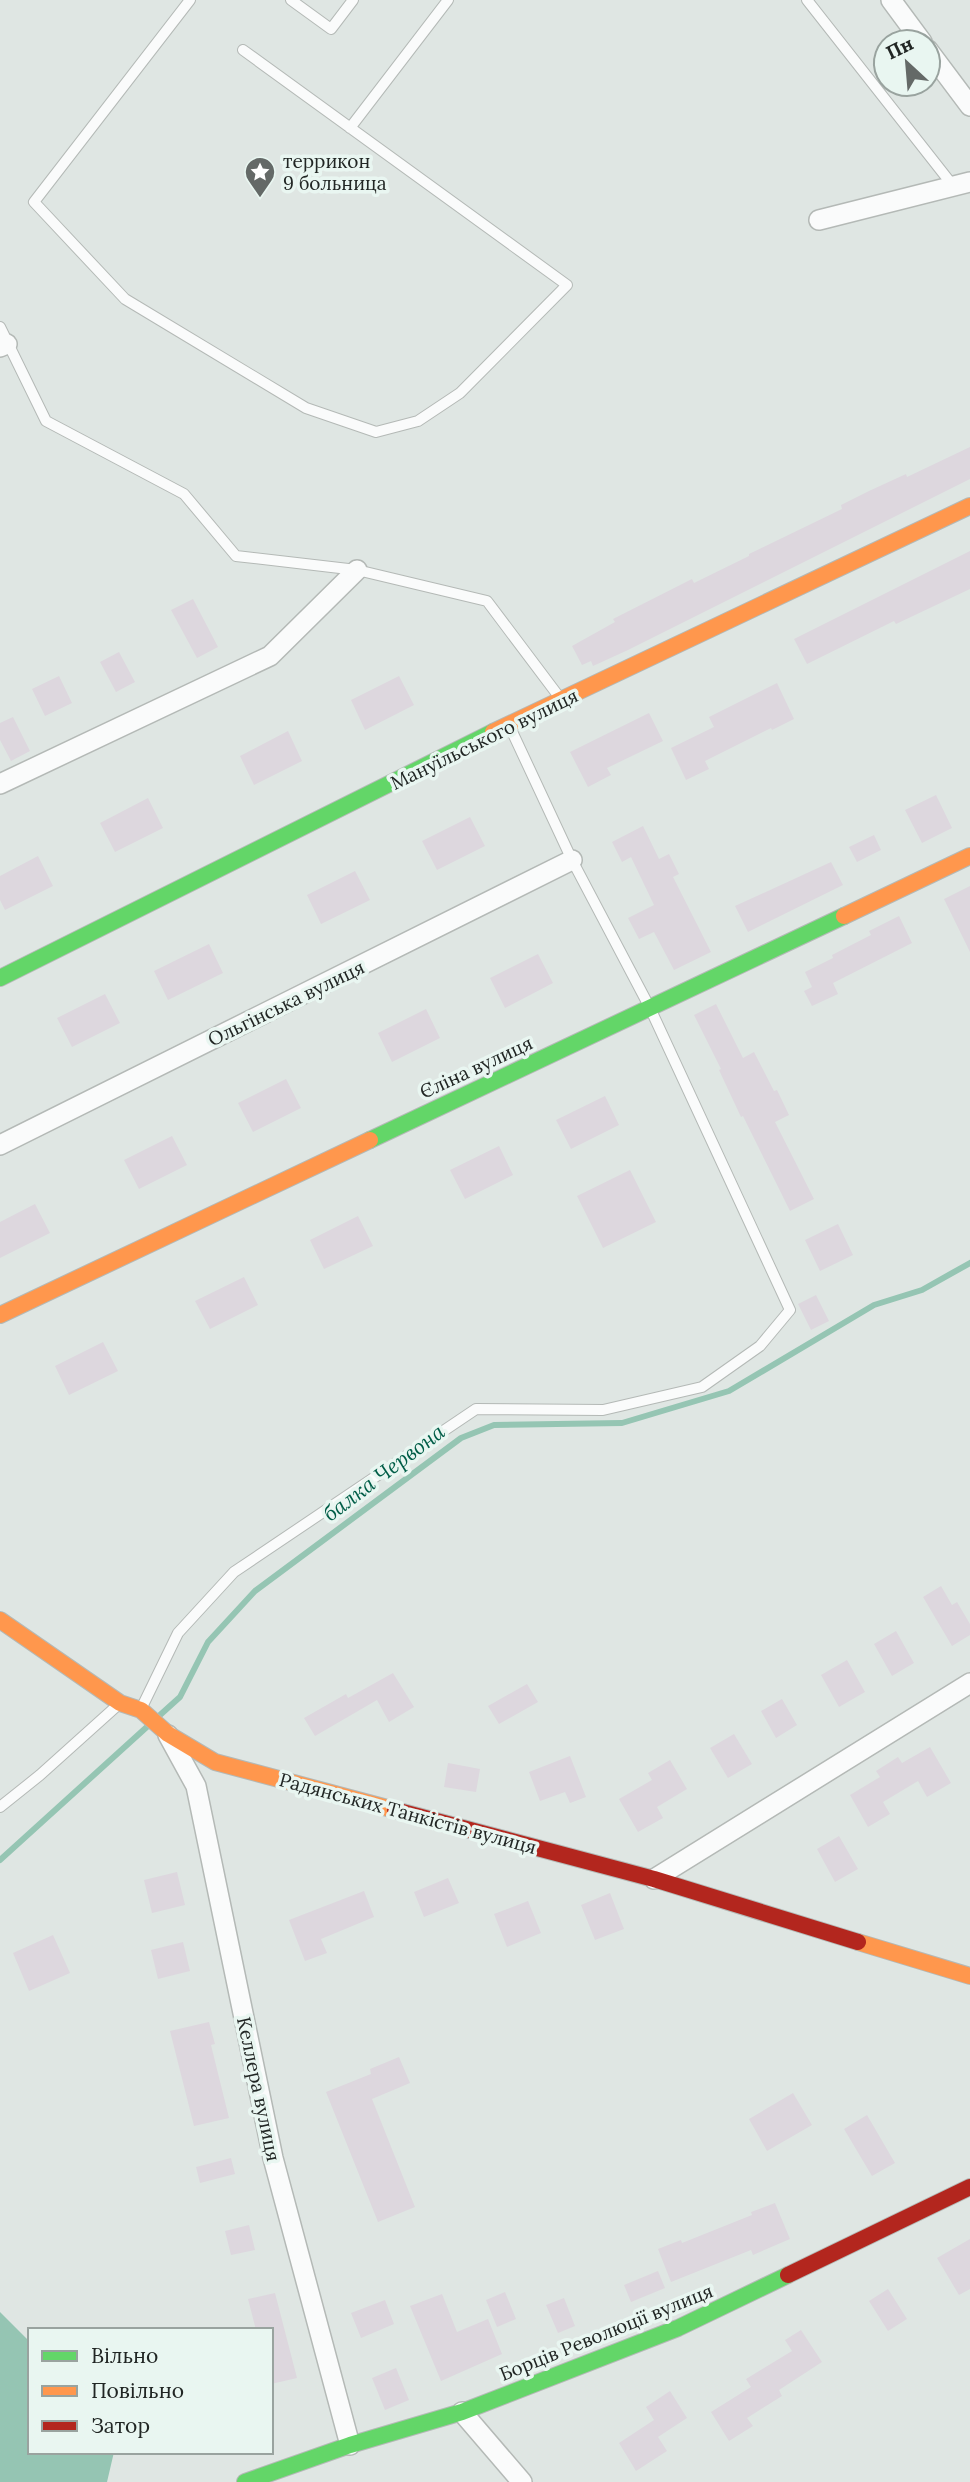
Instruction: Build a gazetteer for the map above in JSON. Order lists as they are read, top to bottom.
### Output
{
  "streets": {
    "street": [
      "Мануїльського вулиця",
      "Ольгінська вулиця",
      "Єліна вулиця",
      "Радянських Танкістів вулиця",
      "Келлера вулиця",
      "Борців Революції вулиця"
    ]
  },
  "crossings": [
    ["Радянських Танкістів вулиця", "Келлера вулиця"],
    ["Келлера вулиця", "Борців Революції вулиця"]
  ],
  "water": ["балка Червона"],
  "places": {
    "place": ["террикон 9 больница"]
  },
  "legend": ["Вільно", "Повільно", "Затор"],
  "north": "top left"
}
